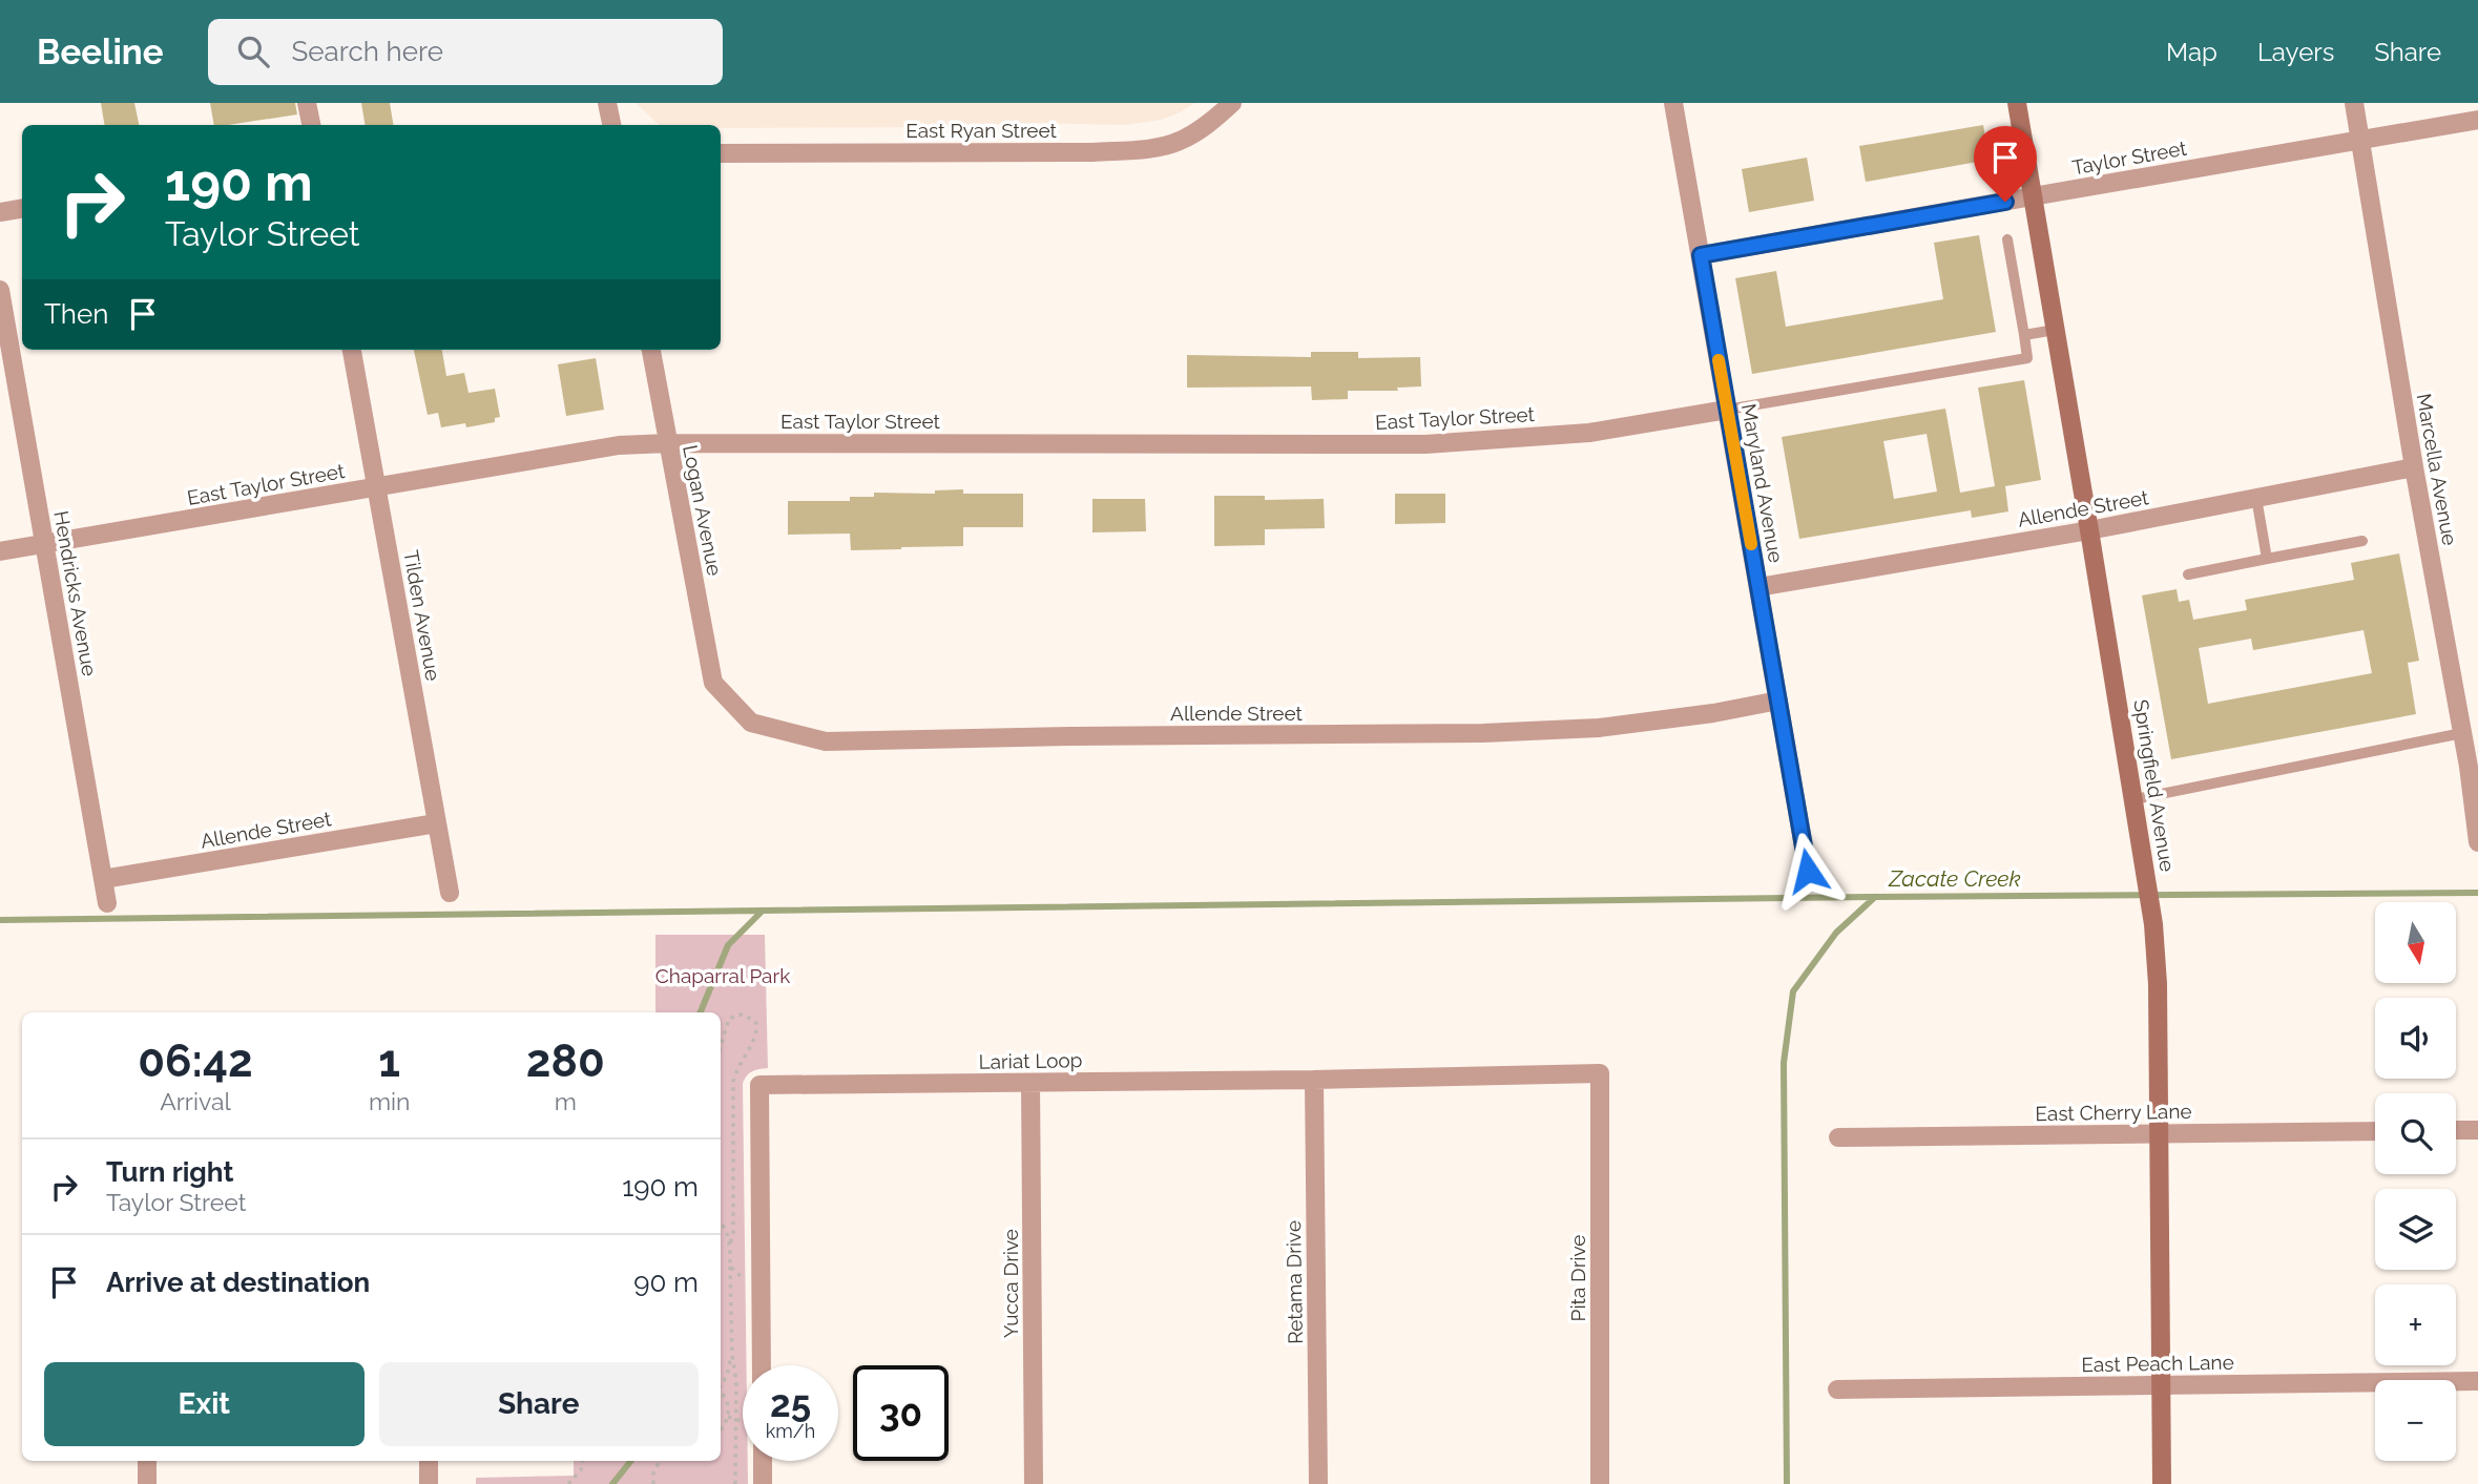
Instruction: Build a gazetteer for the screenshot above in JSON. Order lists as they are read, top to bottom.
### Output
{
  "streets": {
    "main road": ["Springfield Avenue"],
    "street": [
      "East Ryan Street",
      "Taylor Street",
      "East Taylor Street",
      "Marcella Avenue",
      "Maryland Avenue",
      "Allende Street",
      "Logan Avenue",
      "Hendricks Avenue",
      "Tilden Avenue",
      "Lariat Loop",
      "East Cherry Lane",
      "Pita Drive",
      "Retama Drive",
      "Yucca Drive",
      "East Peach Lane"
    ]
  },
  "crossings": [
    ["Taylor Street", "Marcella Avenue"],
    ["Taylor Street", "Maryland Avenue"],
    ["Taylor Street", "Springfield Avenue"],
    ["East Taylor Street", "Maryland Avenue"],
    ["East Taylor Street", "Logan Avenue"],
    ["East Taylor Street", "Hendricks Avenue"],
    ["East Taylor Street", "Tilden Avenue"],
    ["Marcella Avenue", "Allende Street"],
    ["Maryland Avenue", "Allende Street"],
    ["Allende Street", "Logan Avenue"],
    ["Allende Street", "Hendricks Avenue"],
    ["Allende Street", "Tilden Avenue"],
    ["Allende Street", "Springfield Avenue"],
    ["Springfield Avenue", "East Cherry Lane"],
    ["Springfield Avenue", "East Peach Lane"],
    ["Lariat Loop", "Pita Drive"],
    ["Lariat Loop", "Retama Drive"],
    ["Lariat Loop", "Yucca Drive"]
  ],
  "water": ["Zacate Creek"],
  "parks": ["Chaparral Park"],
  "north": "bottom",
  "page": {
    "header": "Beeline",
    "search": "Search here",
    "nav": ["Map", "Layers", "Share"],
    "turn": ["190 m", "Taylor Street"],
    "then": "Then",
    "map_buttons": ["+", "−"],
    "eta": [
      "06:42",
      "Arrival",
      "1",
      "min",
      "280",
      "m"
    ],
    "list": [
      {
        "name": "Turn right",
        "note": "Taylor Street",
        "value": "190 m"
      },
      {
        "name": "Arrive at destination",
        "value": "90 m"
      }
    ],
    "buttons": ["Exit", "Share"],
    "speed": "25 km/h",
    "limit": "30"
  }
}
